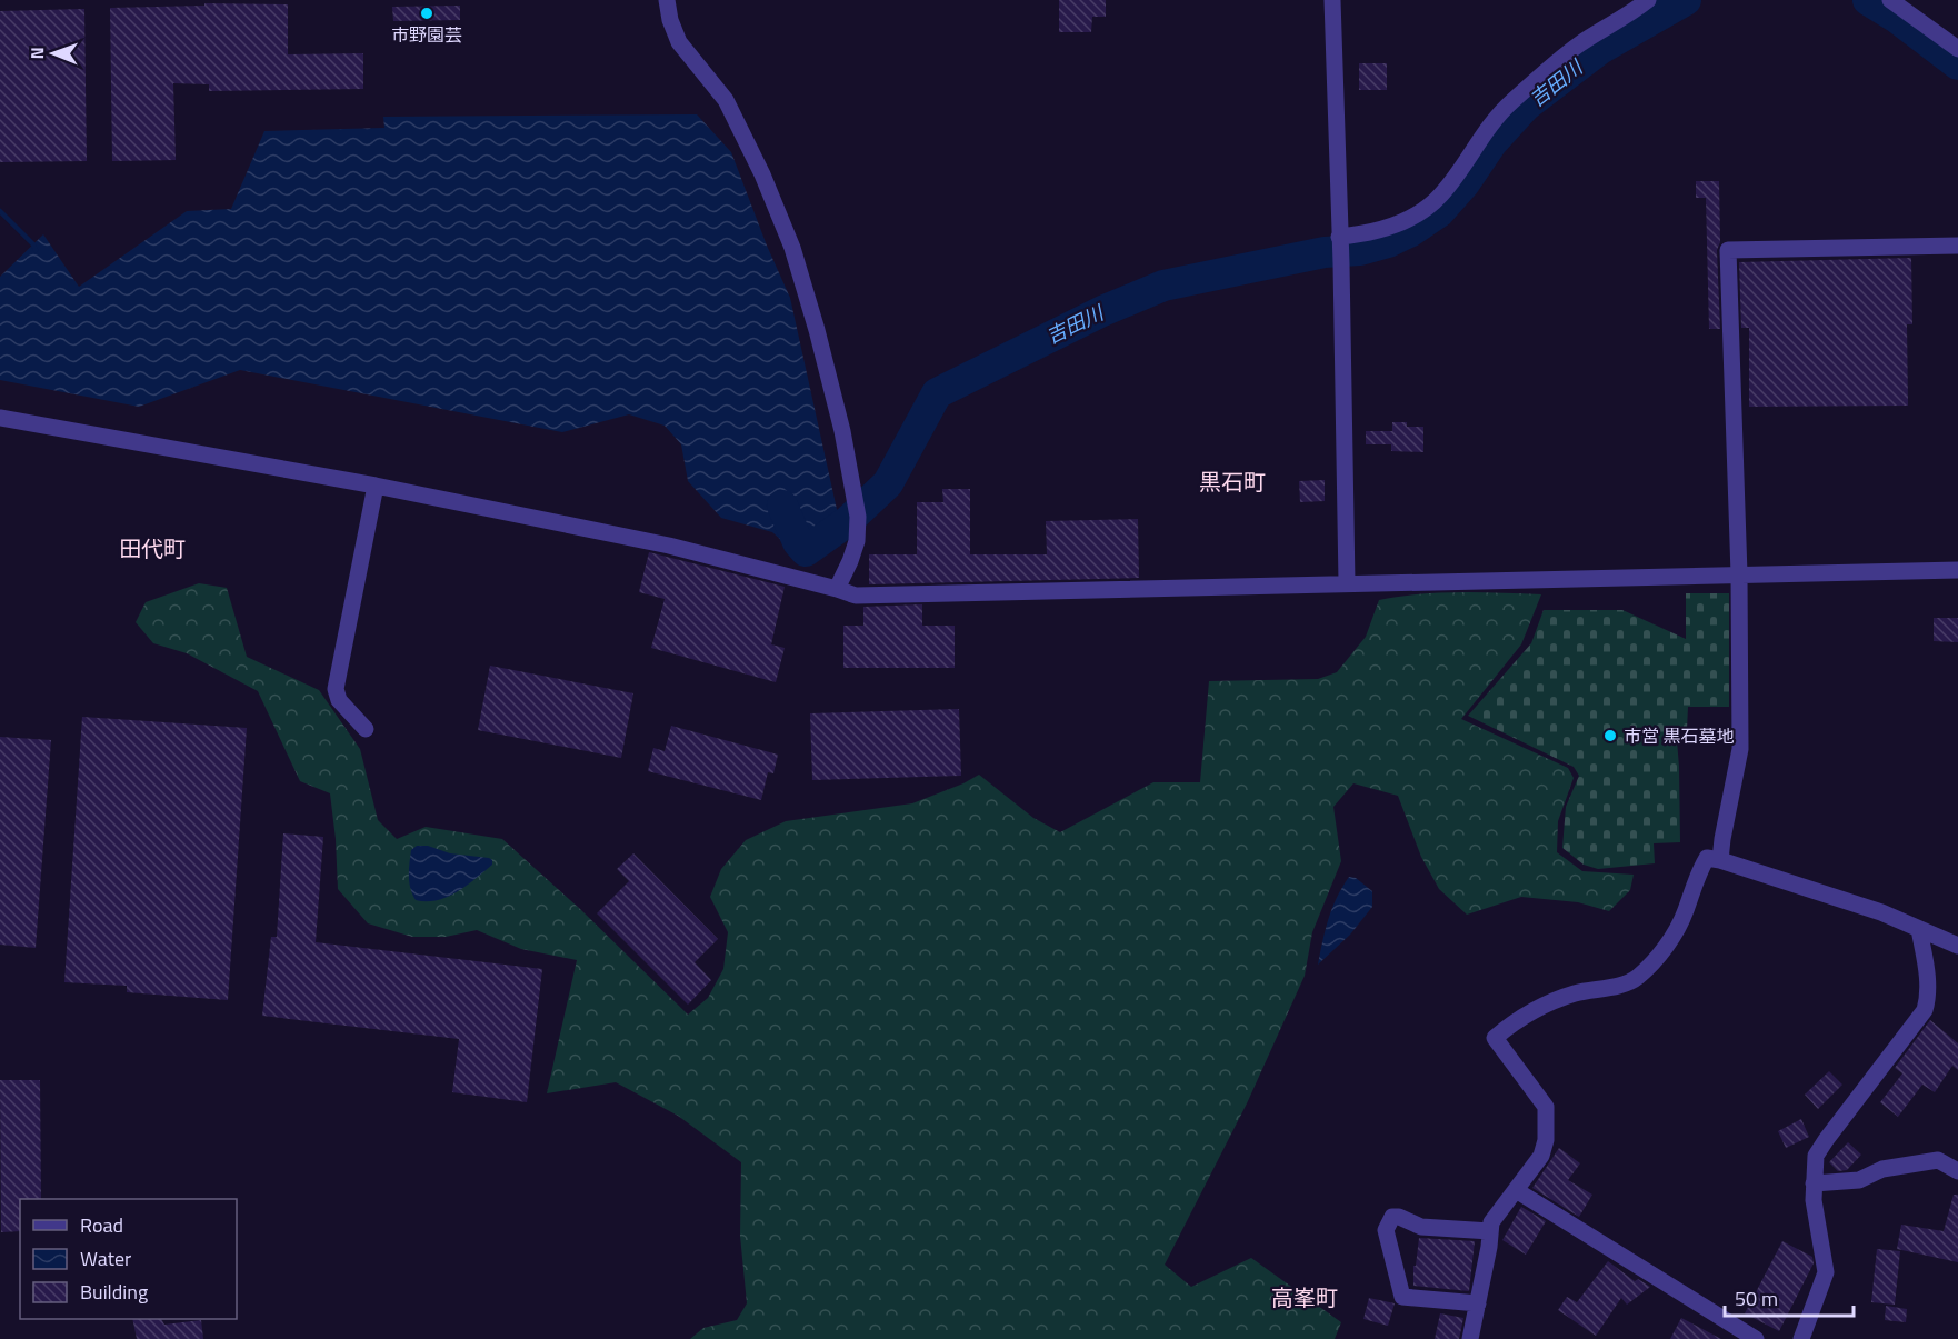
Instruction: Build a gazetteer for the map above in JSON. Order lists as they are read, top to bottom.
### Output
{
  "districts": ["黒石町", "田代町", "高峯町"],
  "water": ["吉田川"],
  "places": ["市野園芸", "市営 黒石墓地"],
  "legend": ["Road", "Water", "Building"],
  "scale_bar": "50 m",
  "north": "left"
}
